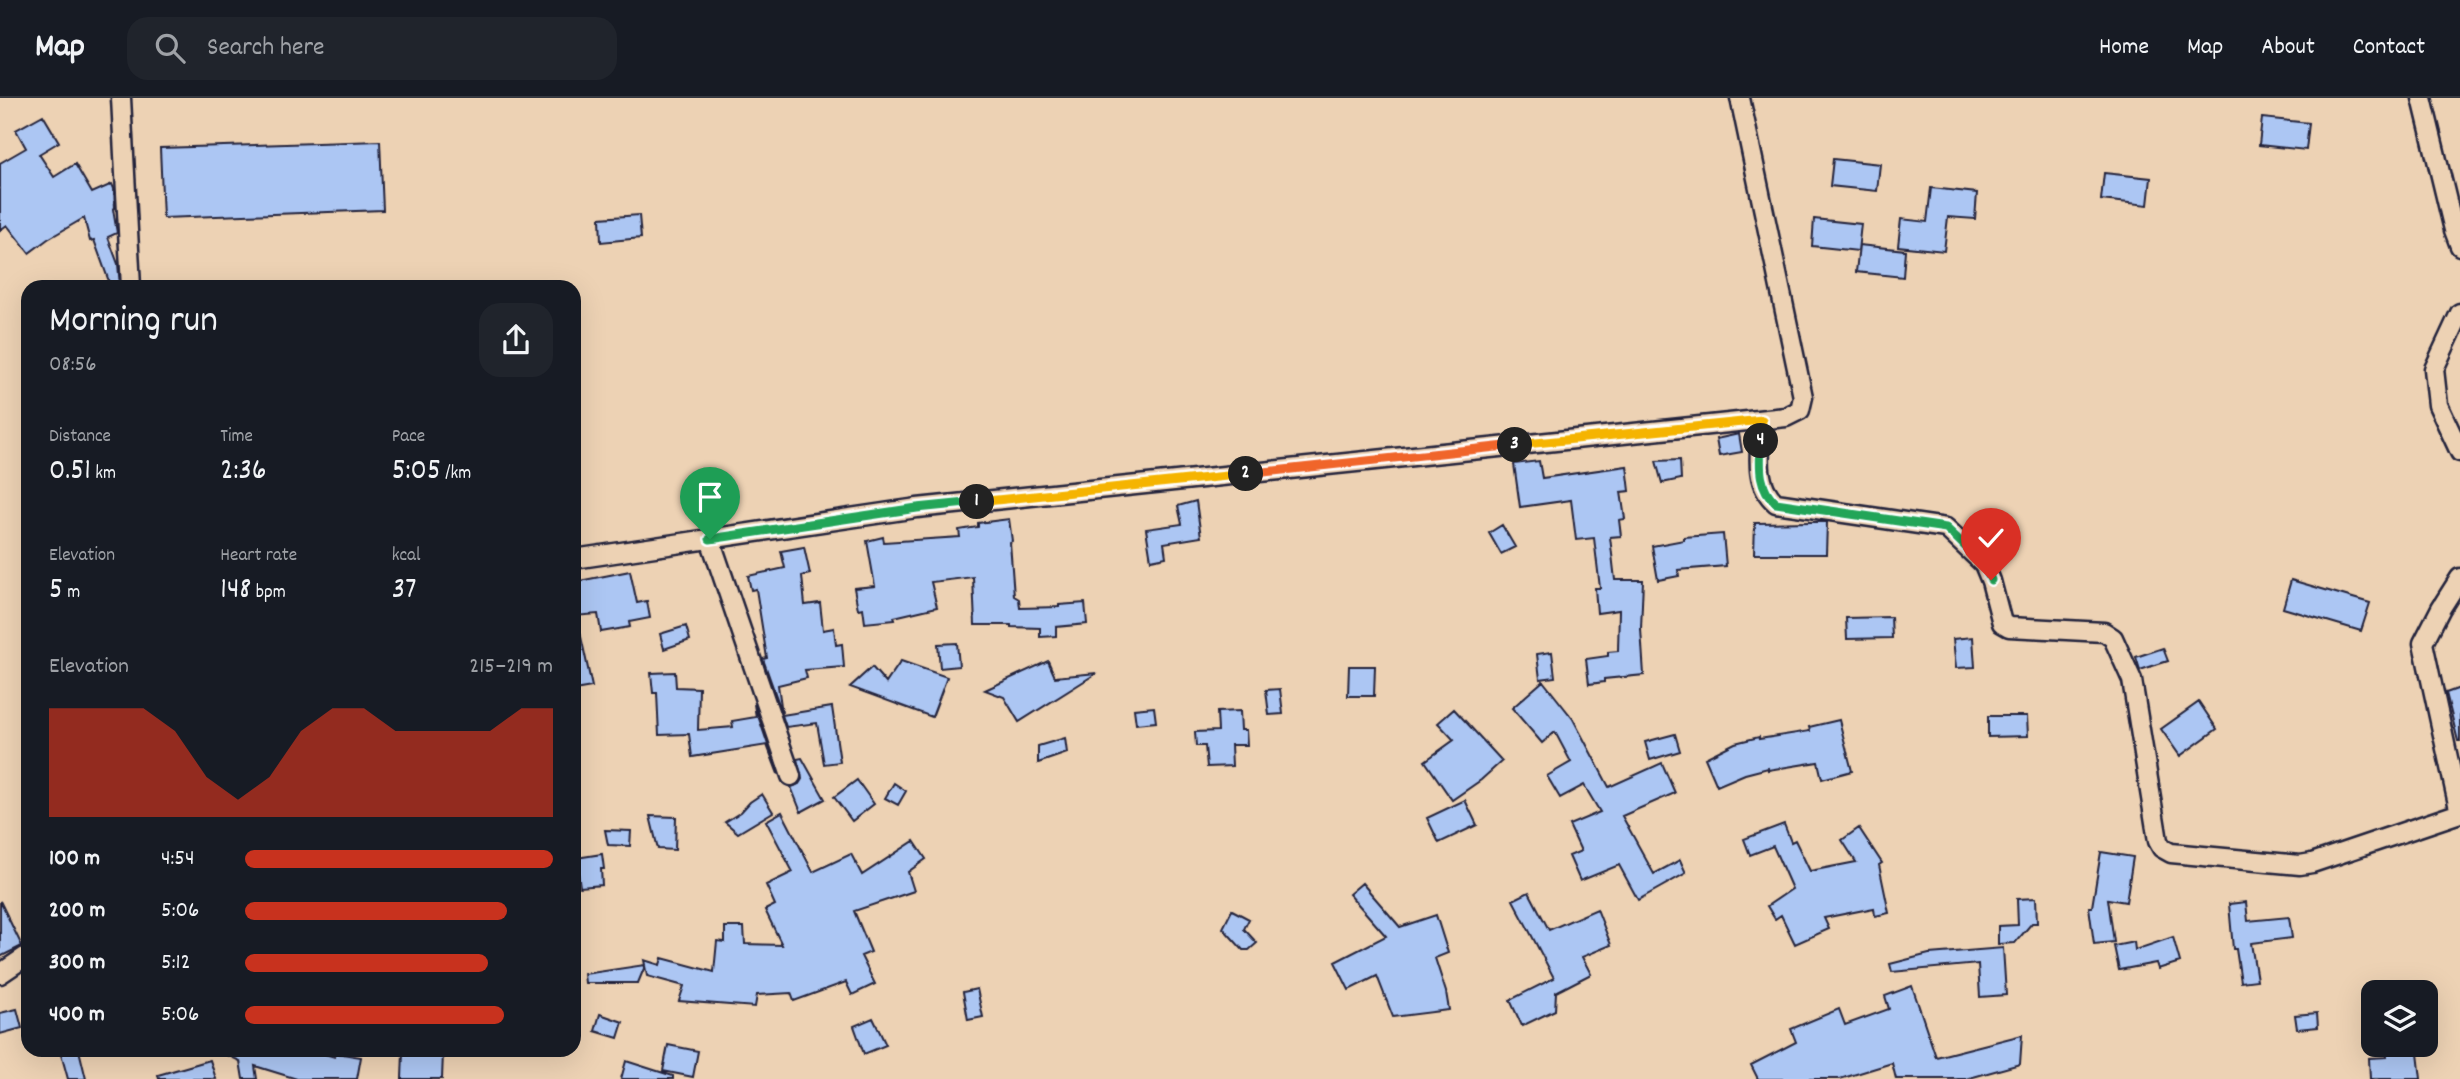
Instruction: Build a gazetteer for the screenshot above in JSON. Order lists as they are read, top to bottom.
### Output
{
  "page": {
    "header": "Map",
    "search": "Search here",
    "nav": [
      "Home",
      "Map",
      "About",
      "Contact"
    ],
    "heading": ["Morning run", "08:56"],
    "stats": [
      ["Distance", "0.51 km"],
      ["Time", "2:36"],
      ["Pace", "5:05 /km"],
      ["Elevation", "5 m"],
      ["Heart rate", "148 bpm"],
      ["kcal", "37"]
    ],
    "pins": [
      "4",
      "3",
      "2",
      "1"
    ],
    "chart": ["Elevation", "215–219 m"],
    "list": [
      {
        "name": "100 m",
        "note": "4:54"
      },
      {
        "name": "200 m",
        "note": "5:06"
      },
      {
        "name": "300 m",
        "note": "5:12"
      },
      {
        "name": "400 m",
        "note": "5:06"
      }
    ]
  }
}
